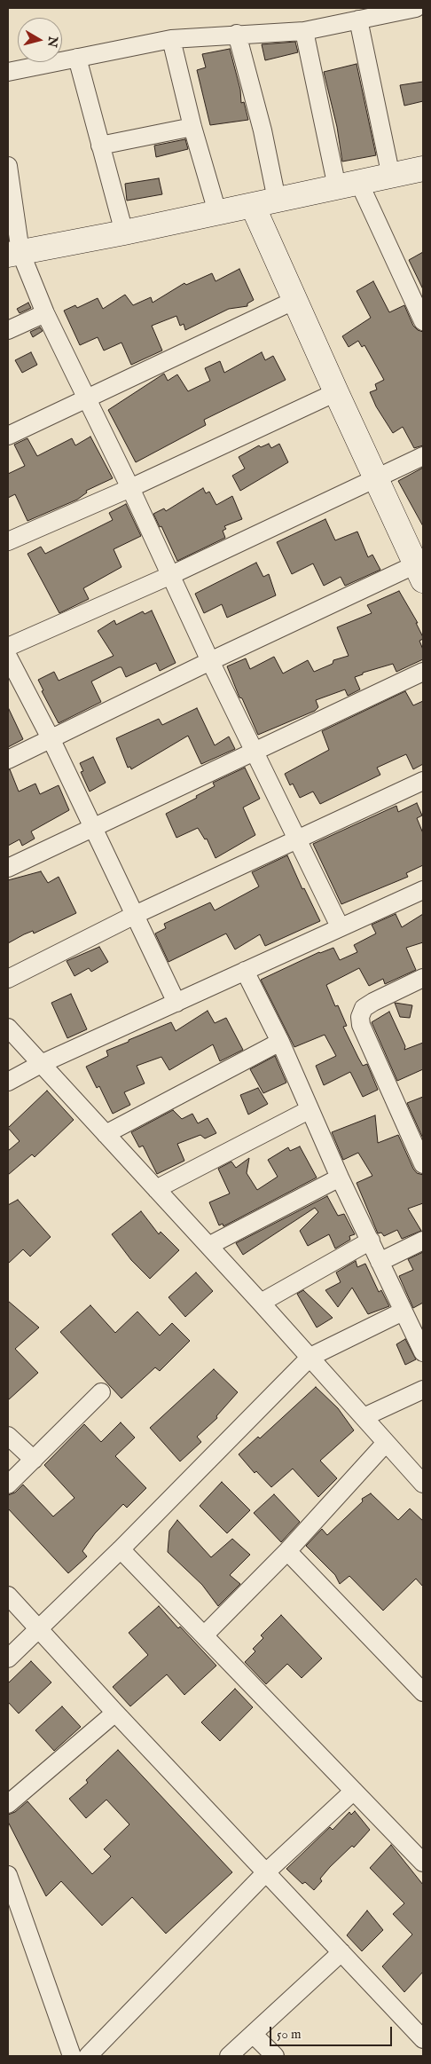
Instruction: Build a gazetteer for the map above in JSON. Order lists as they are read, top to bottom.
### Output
{
  "scale_bar": "50 m",
  "north": "right"
}
